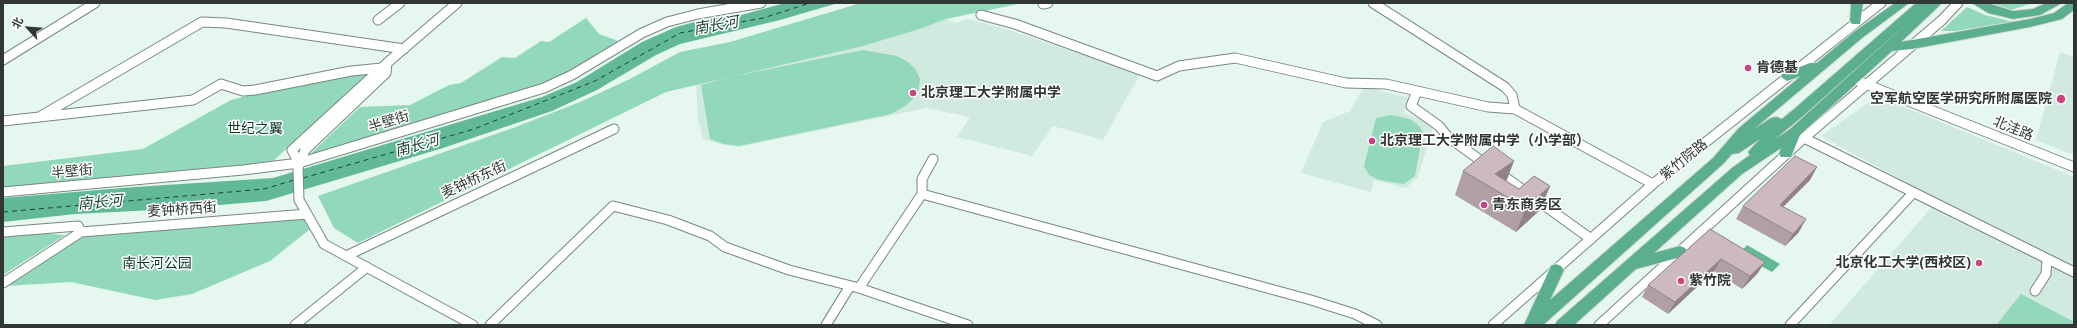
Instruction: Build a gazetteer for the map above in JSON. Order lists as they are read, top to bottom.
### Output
{
  "streets": {
    "highway": ["紫竹院路"],
    "street": [
      "半壁街",
      "北洼路",
      "麦钟桥东街",
      "麦钟桥西街"
    ]
  },
  "water": ["南长河"],
  "parks": ["世纪之翼", "南长河公园"],
  "places": [
    "肯德基",
    "北京理工大学附属中学",
    "空军航空医学研究所附属医院",
    "北京理工大学附属中学（小学部）",
    "青东商务区",
    "北京化工大学(西校区)",
    "紫竹院"
  ],
  "north": "top left"
}
